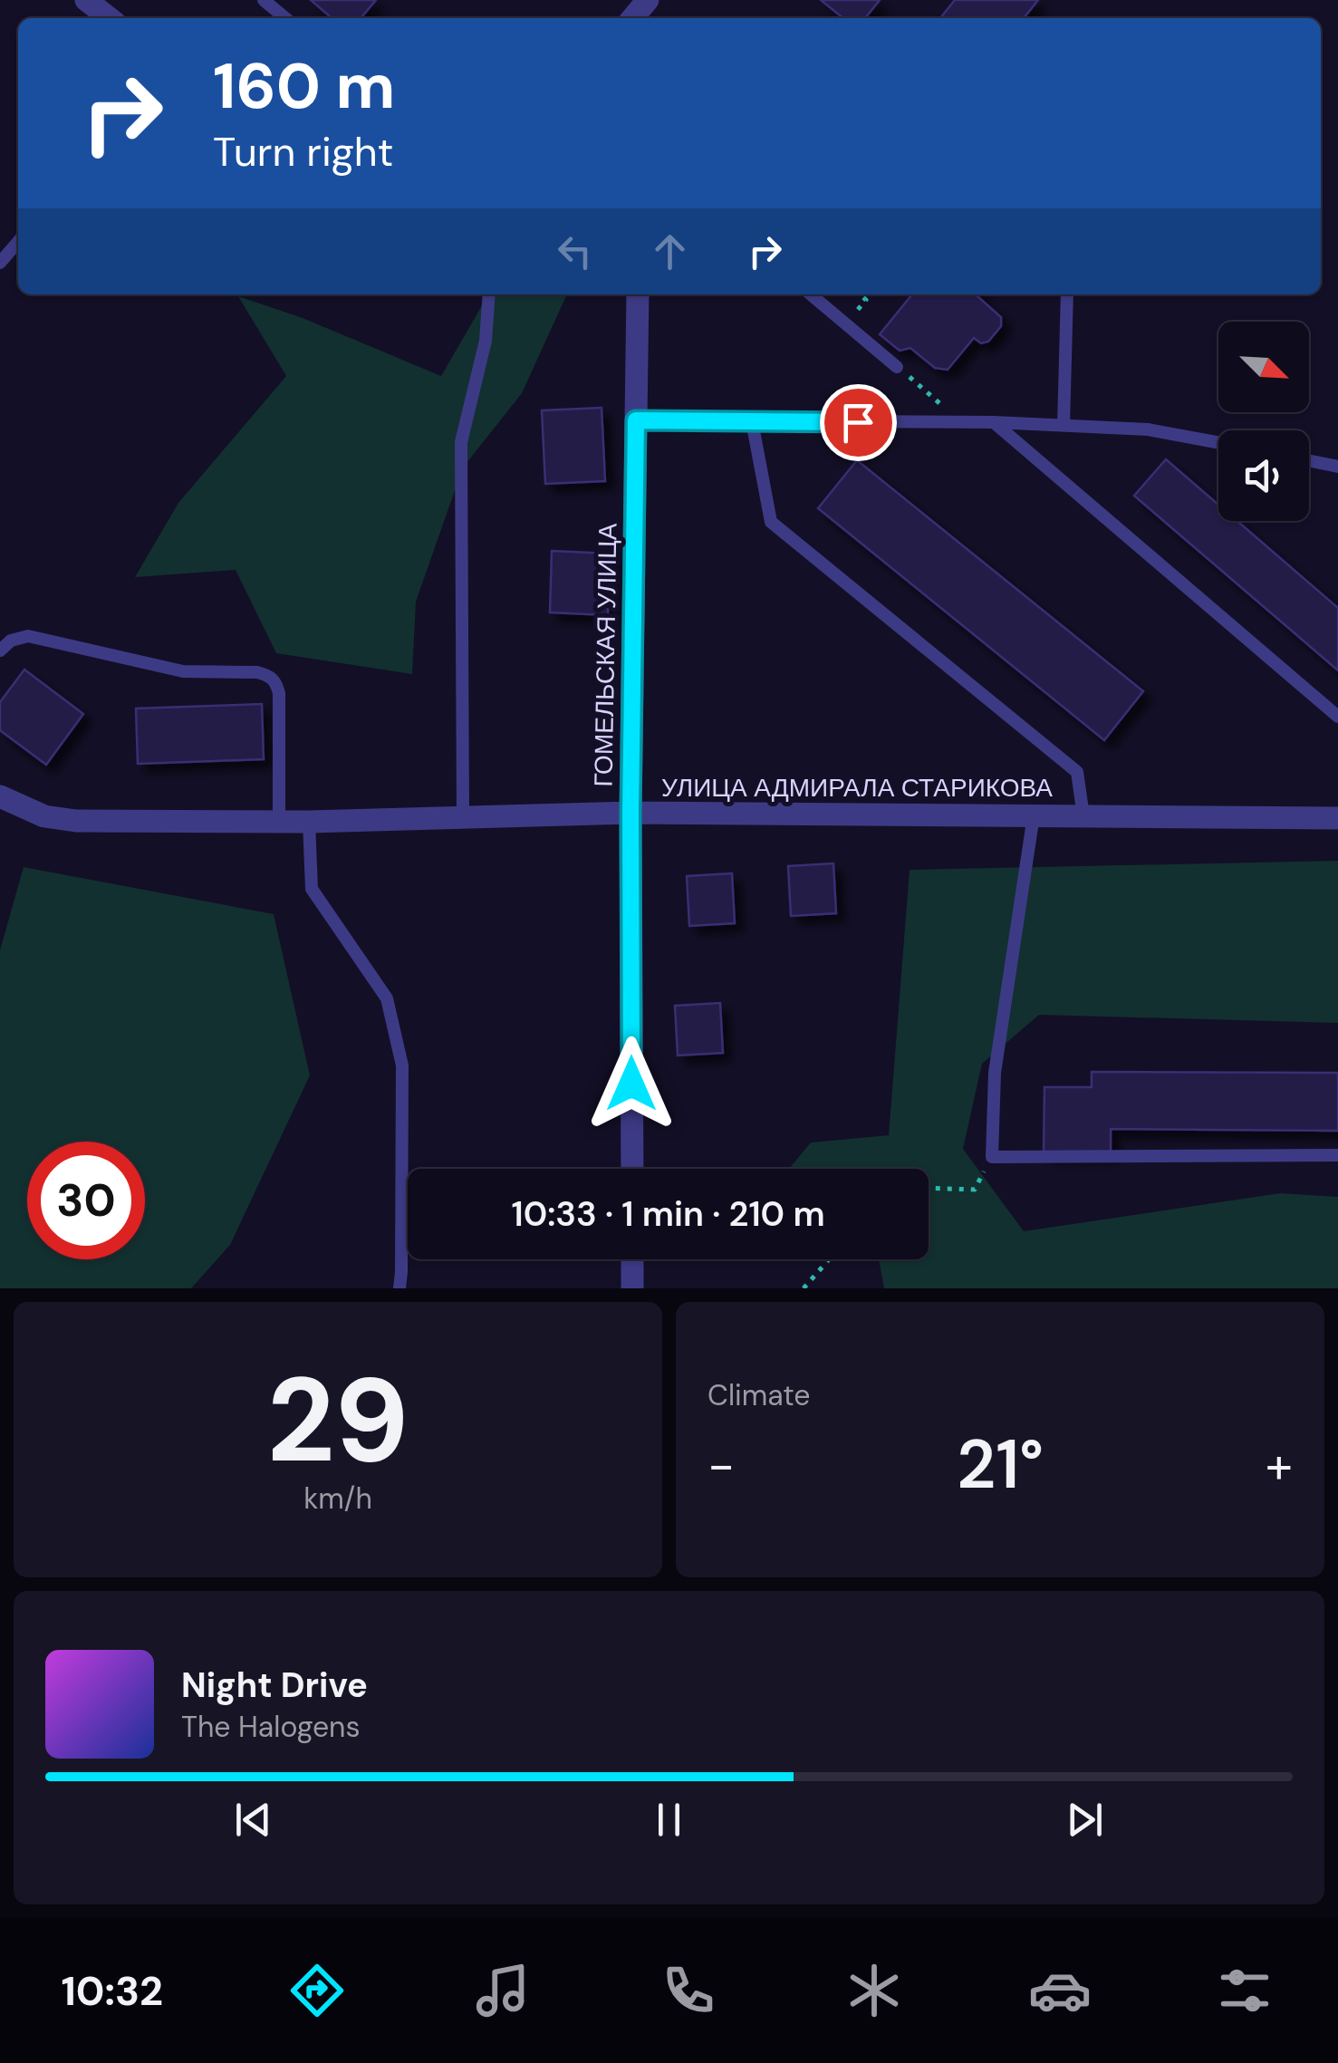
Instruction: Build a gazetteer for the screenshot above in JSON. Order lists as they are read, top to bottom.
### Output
{
  "streets": {
    "street": ["ГОМЕЛЬСКАЯ УЛИЦА", "УЛИЦА АДМИРАЛА СТАРИКОВА"]
  },
  "crossings": [
    ["ГОМЕЛЬСКАЯ УЛИЦА", "УЛИЦА АДМИРАЛА СТАРИКОВА"]
  ],
  "north": "bottom right",
  "page": {
    "turn": ["160 m", "Turn right"],
    "limit": "30",
    "trip": "10:33 · 1 min · 210 m",
    "tile": [
      ["29", "km/h"],
      "Climate"
    ],
    "heat": ["−", "21°", "+"],
    "song": ["Night Drive", "The Halogens"],
    "tabs": "10:32"
  }
}
